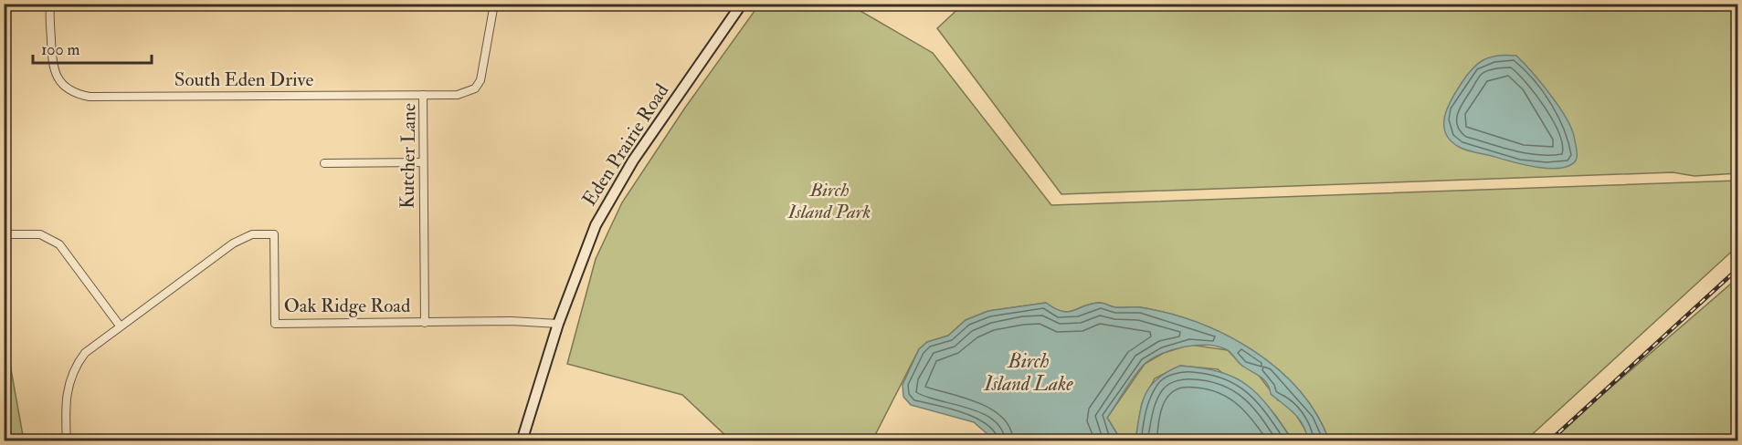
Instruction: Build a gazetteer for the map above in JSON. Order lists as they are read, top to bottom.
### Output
{
  "streets": {
    "main road": ["Eden Prairie Road"],
    "street": ["South Eden Drive", "Kutcher Lane", "Oak Ridge Road"]
  },
  "crossings": [
    ["South Eden Drive", "Kutcher Lane"],
    ["Eden Prairie Road", "Oak Ridge Road"],
    ["Kutcher Lane", "Oak Ridge Road"]
  ],
  "water": ["Birch Island Lake"],
  "parks": ["Birch Island Park"],
  "scale_bar": "100 m"
}
